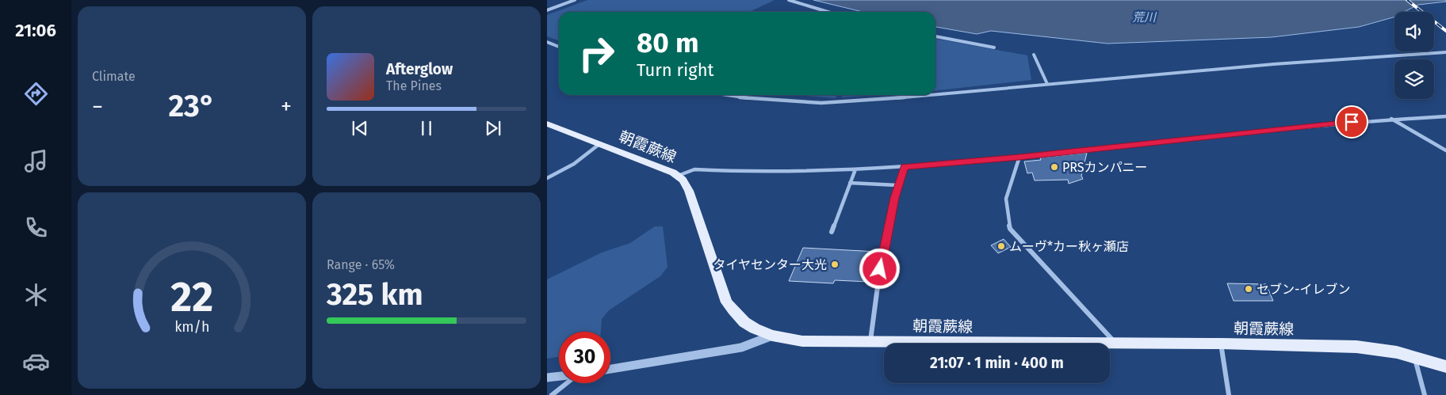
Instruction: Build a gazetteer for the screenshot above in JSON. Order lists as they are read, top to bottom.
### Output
{
  "streets": {
    "main road": ["朝霞蕨線"]
  },
  "water": ["荒川"],
  "places": [
    "PRSカンパニー",
    "ムーヴ*カー秋ヶ瀬店",
    "タイヤセンター大光",
    "セブン-イレブン"
  ],
  "page": {
    "tabs": "21:06",
    "tile": [
      "Climate",
      ["Range · 65%", "325 km"]
    ],
    "turn": ["80 m", "Turn right"],
    "song": ["Afterglow", "The Pines"],
    "heat": ["−", "23°", "+"],
    "limit": "30",
    "trip": "21:07 · 1 min · 400 m",
    "gauge": ["22", "km/h"]
  }
}
